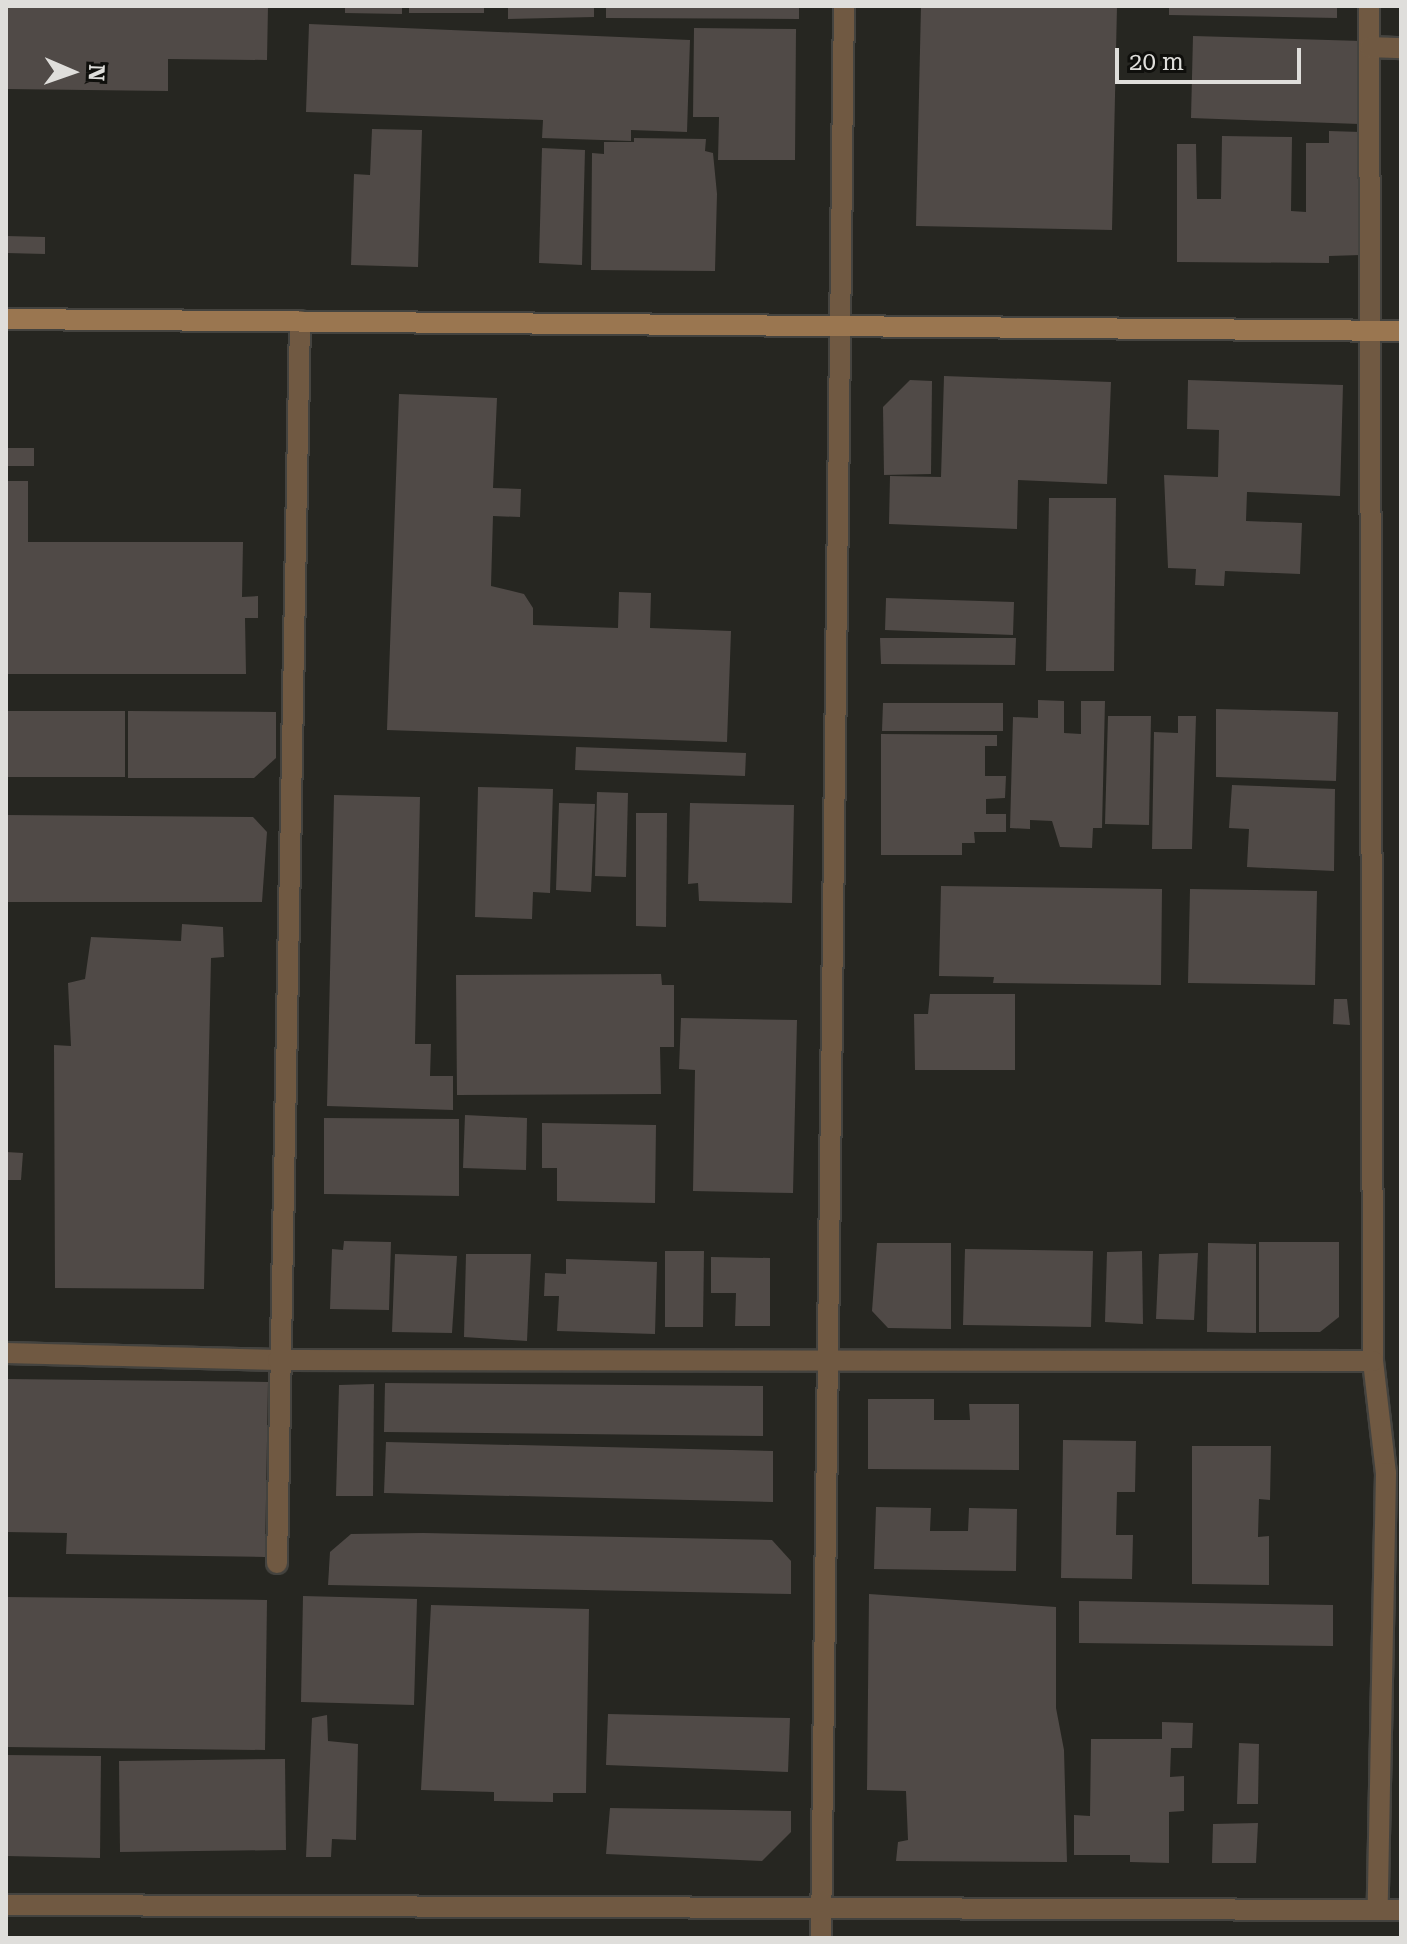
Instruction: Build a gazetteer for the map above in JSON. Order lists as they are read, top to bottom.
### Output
{
  "scale_bar": "20 m",
  "north": "right"
}
